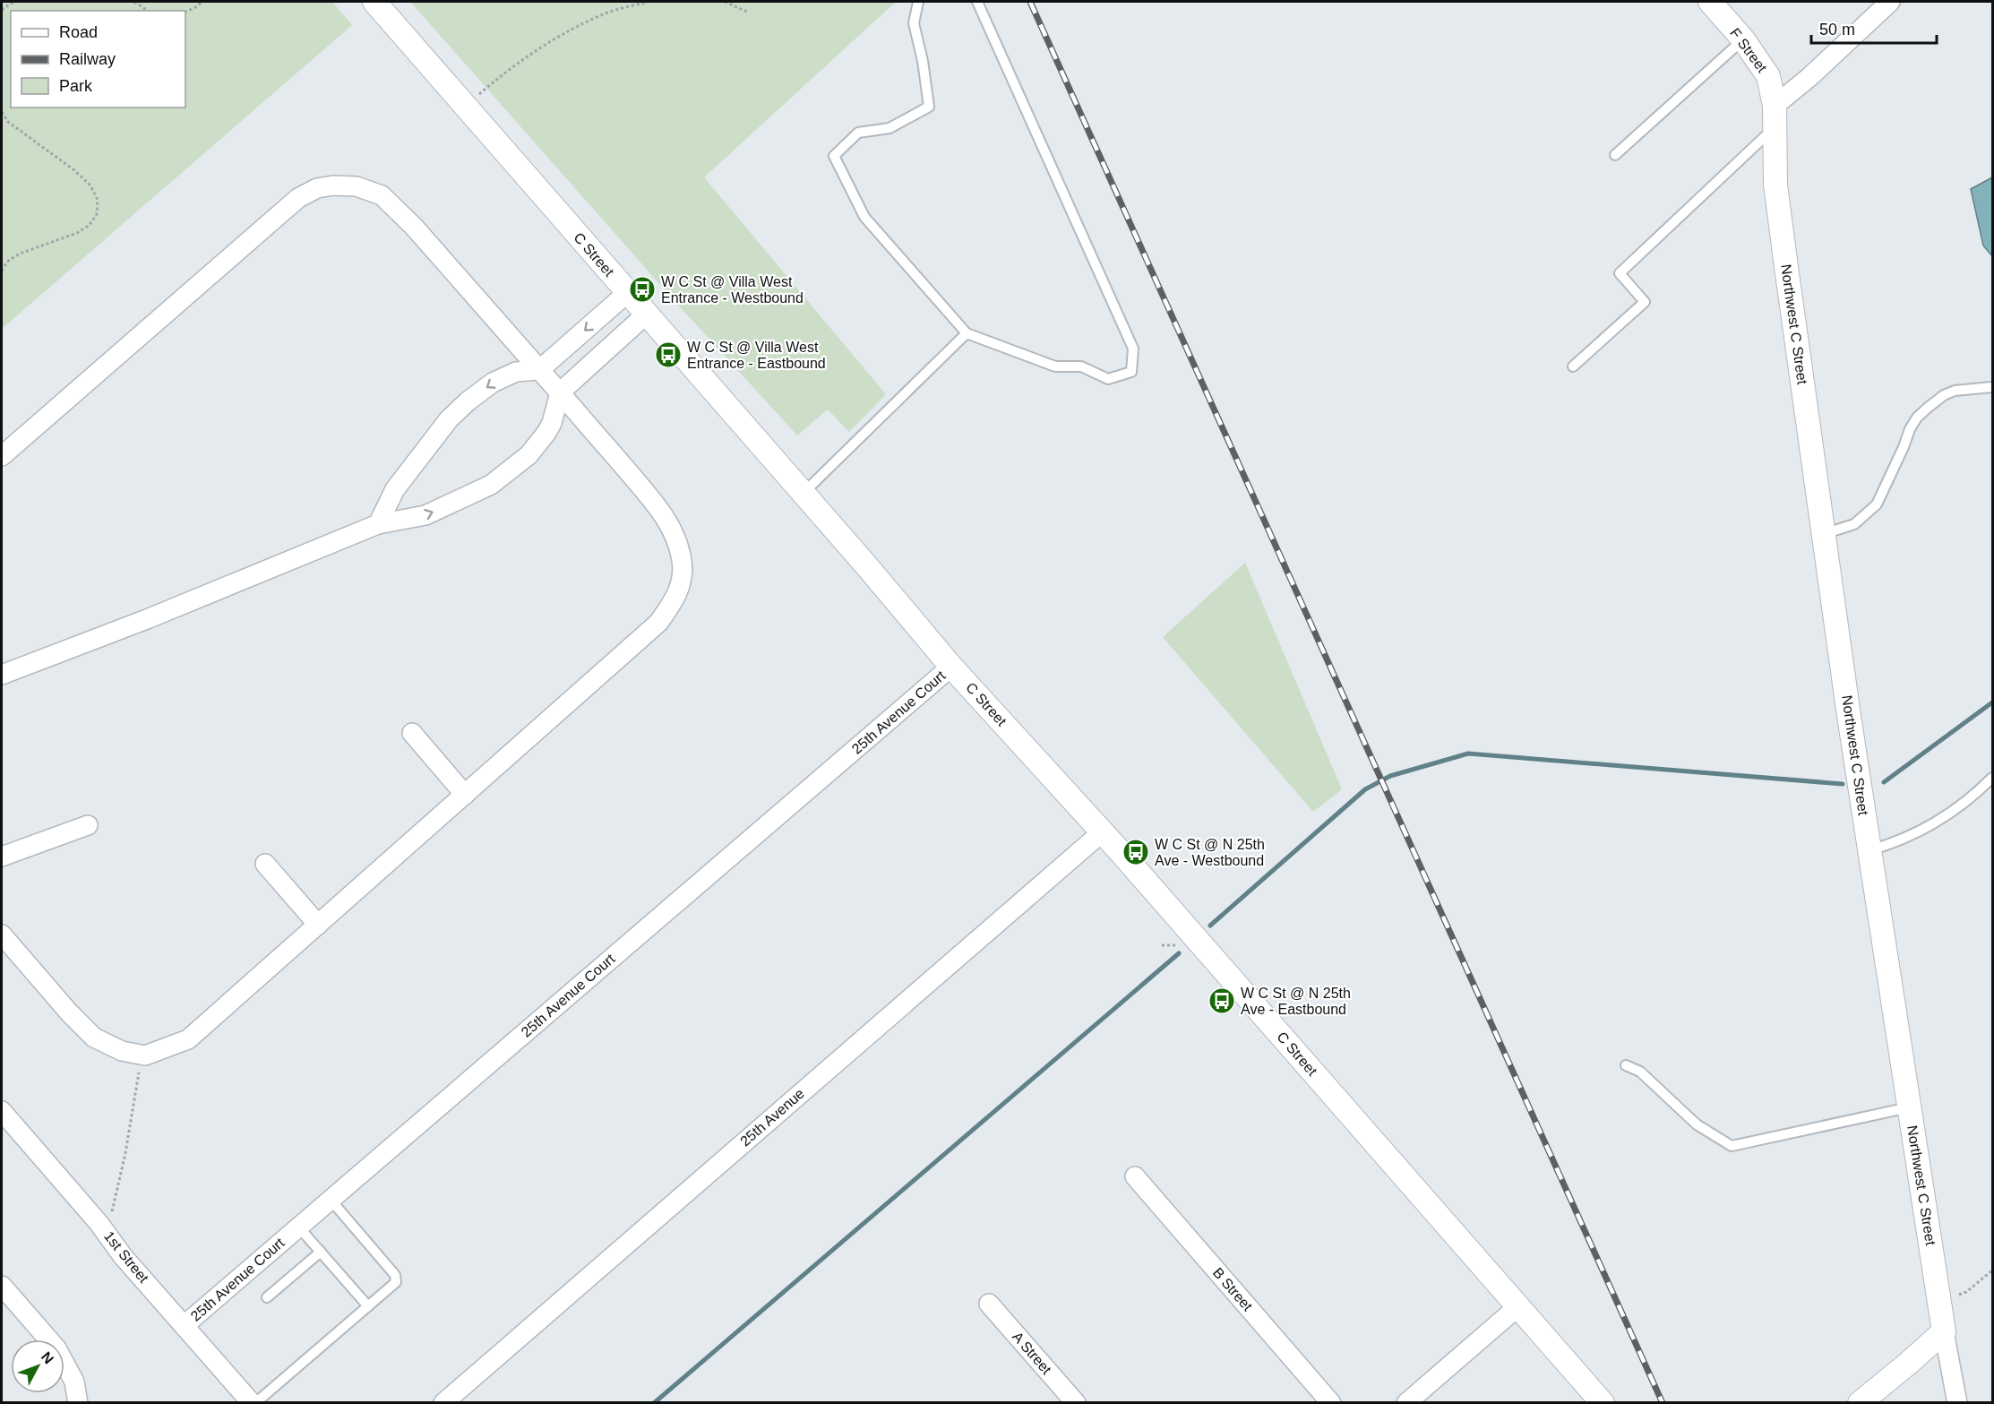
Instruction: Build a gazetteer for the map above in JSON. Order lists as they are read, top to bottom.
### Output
{
  "streets": {
    "street": [
      "F Street",
      "C Street",
      "Northwest C Street",
      "25th Avenue Court",
      "25th Avenue",
      "1st Street",
      "B Street",
      "A Street"
    ]
  },
  "crossings": [
    ["F Street", "Northwest C Street"],
    ["C Street", "25th Avenue Court"],
    ["C Street", "25th Avenue"],
    ["25th Avenue Court", "1st Street"]
  ],
  "places": {
    "bus stop": [
      "W C St @ Villa West Entrance - Westbound",
      "W C St @ Villa West Entrance - Eastbound",
      "W C St @ N 25th Ave - Westbound",
      "W C St @ N 25th Ave - Eastbound"
    ]
  },
  "legend": ["Road", "Railway", "Park"],
  "scale_bar": "50 m",
  "north": "top right"
}
